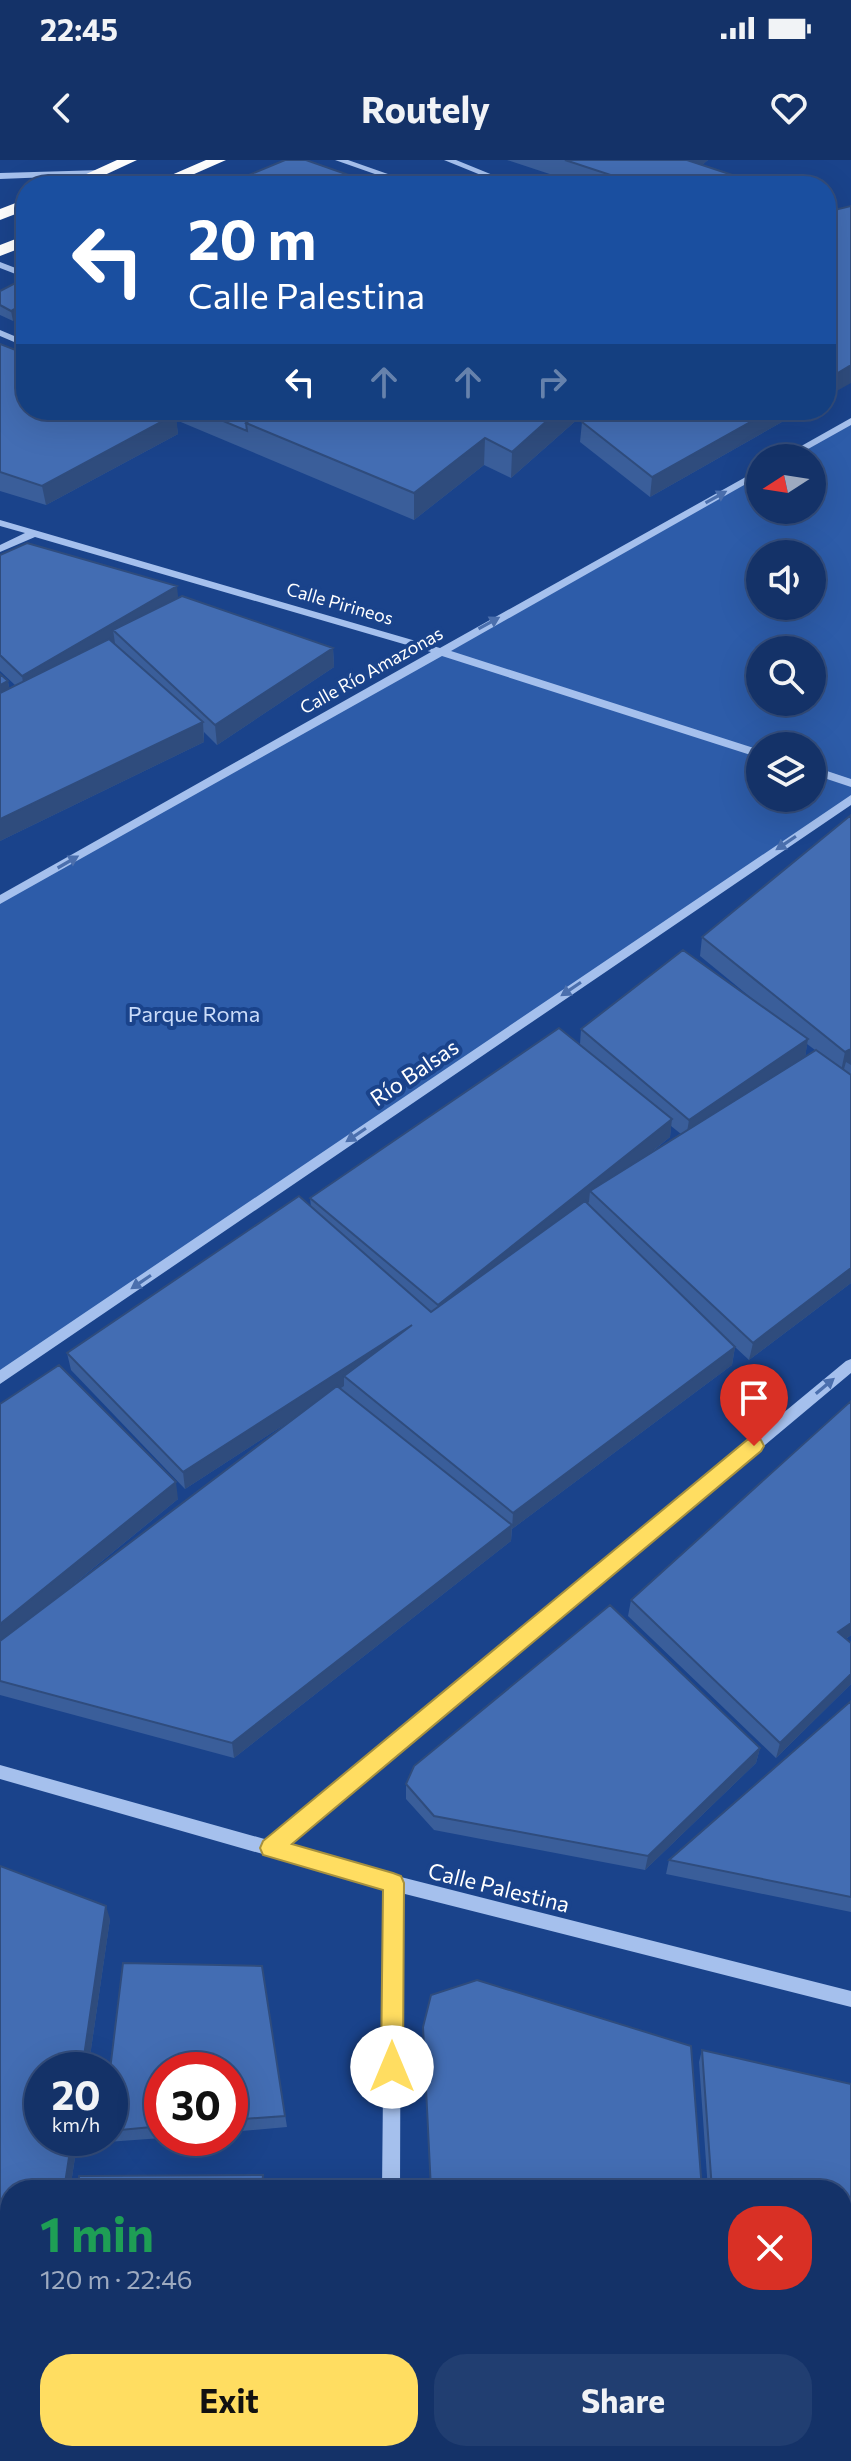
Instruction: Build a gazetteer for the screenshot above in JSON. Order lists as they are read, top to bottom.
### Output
{
  "streets": {
    "street": [
      "Calle Pirineos",
      "Calle Río Amazonas",
      "Río Balsas",
      "Calle Palestina"
    ]
  },
  "crossings": [
    ["Calle Pirineos", "Calle Río Amazonas"]
  ],
  "one_way": ["Calle Río Amazonas", "Río Balsas"],
  "parks": ["Parque Roma"],
  "north": "left",
  "page": {
    "status": "22:45",
    "header": "Routely",
    "turn": ["20 m", "Calle Palestina"],
    "speed": "20 km/h",
    "limit": "30",
    "heading": ["1 min", "120 m · 22:46"],
    "buttons": ["Exit", "Share"]
  }
}
